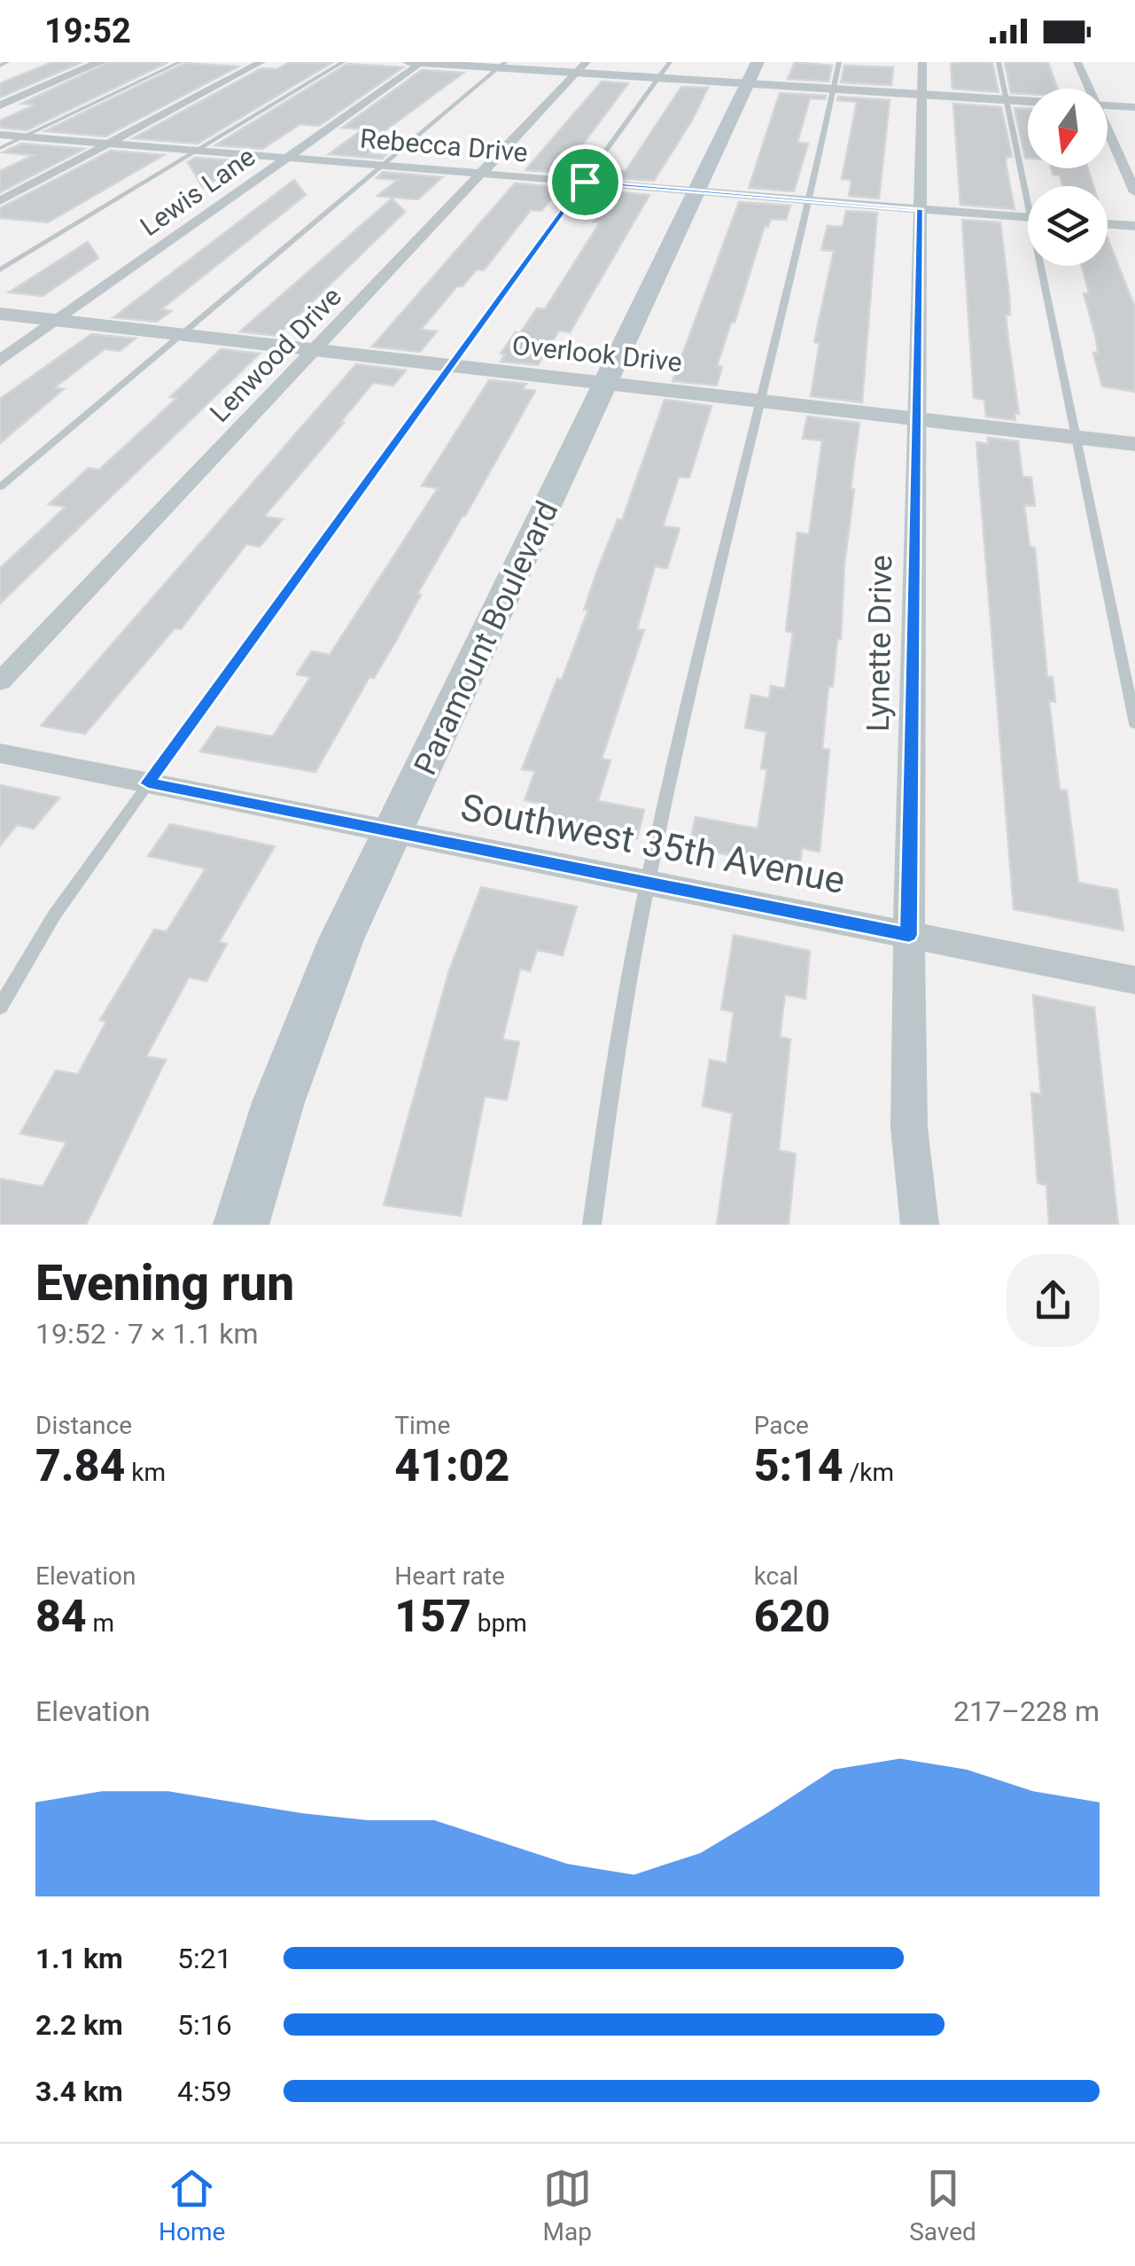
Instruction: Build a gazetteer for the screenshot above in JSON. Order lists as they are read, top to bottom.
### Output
{
  "streets": {
    "main road": ["Paramount Boulevard"],
    "street": [
      "Rebecca Drive",
      "Lewis Lane",
      "Overlook Drive",
      "Lenwood Drive",
      "Lynette Drive",
      "Southwest 35th Avenue"
    ]
  },
  "crossings": [
    ["Rebecca Drive", "Lewis Lane"],
    ["Rebecca Drive", "Lenwood Drive"],
    ["Rebecca Drive", "Paramount Boulevard"],
    ["Rebecca Drive", "Lynette Drive"],
    ["Lewis Lane", "Overlook Drive"],
    ["Overlook Drive", "Lenwood Drive"],
    ["Overlook Drive", "Paramount Boulevard"],
    ["Overlook Drive", "Lynette Drive"],
    ["Paramount Boulevard", "Southwest 35th Avenue"],
    ["Lynette Drive", "Southwest 35th Avenue"]
  ],
  "north": "bottom",
  "page": {
    "status": "19:52",
    "heading": ["Evening run", "19:52 · 7 × 1.1 km"],
    "stats": [
      ["Distance", "7.84 km"],
      ["Time", "41:02"],
      ["Pace", "5:14 /km"],
      ["Elevation", "84 m"],
      ["Heart rate", "157 bpm"],
      ["kcal", "620"]
    ],
    "chart": ["Elevation", "217–228 m"],
    "list": [
      {
        "name": "1.1 km",
        "note": "5:21"
      },
      {
        "name": "2.2 km",
        "note": "5:16"
      },
      {
        "name": "3.4 km",
        "note": "4:59"
      }
    ],
    "tabs": ["Home", "Map", "Saved"]
  }
}
